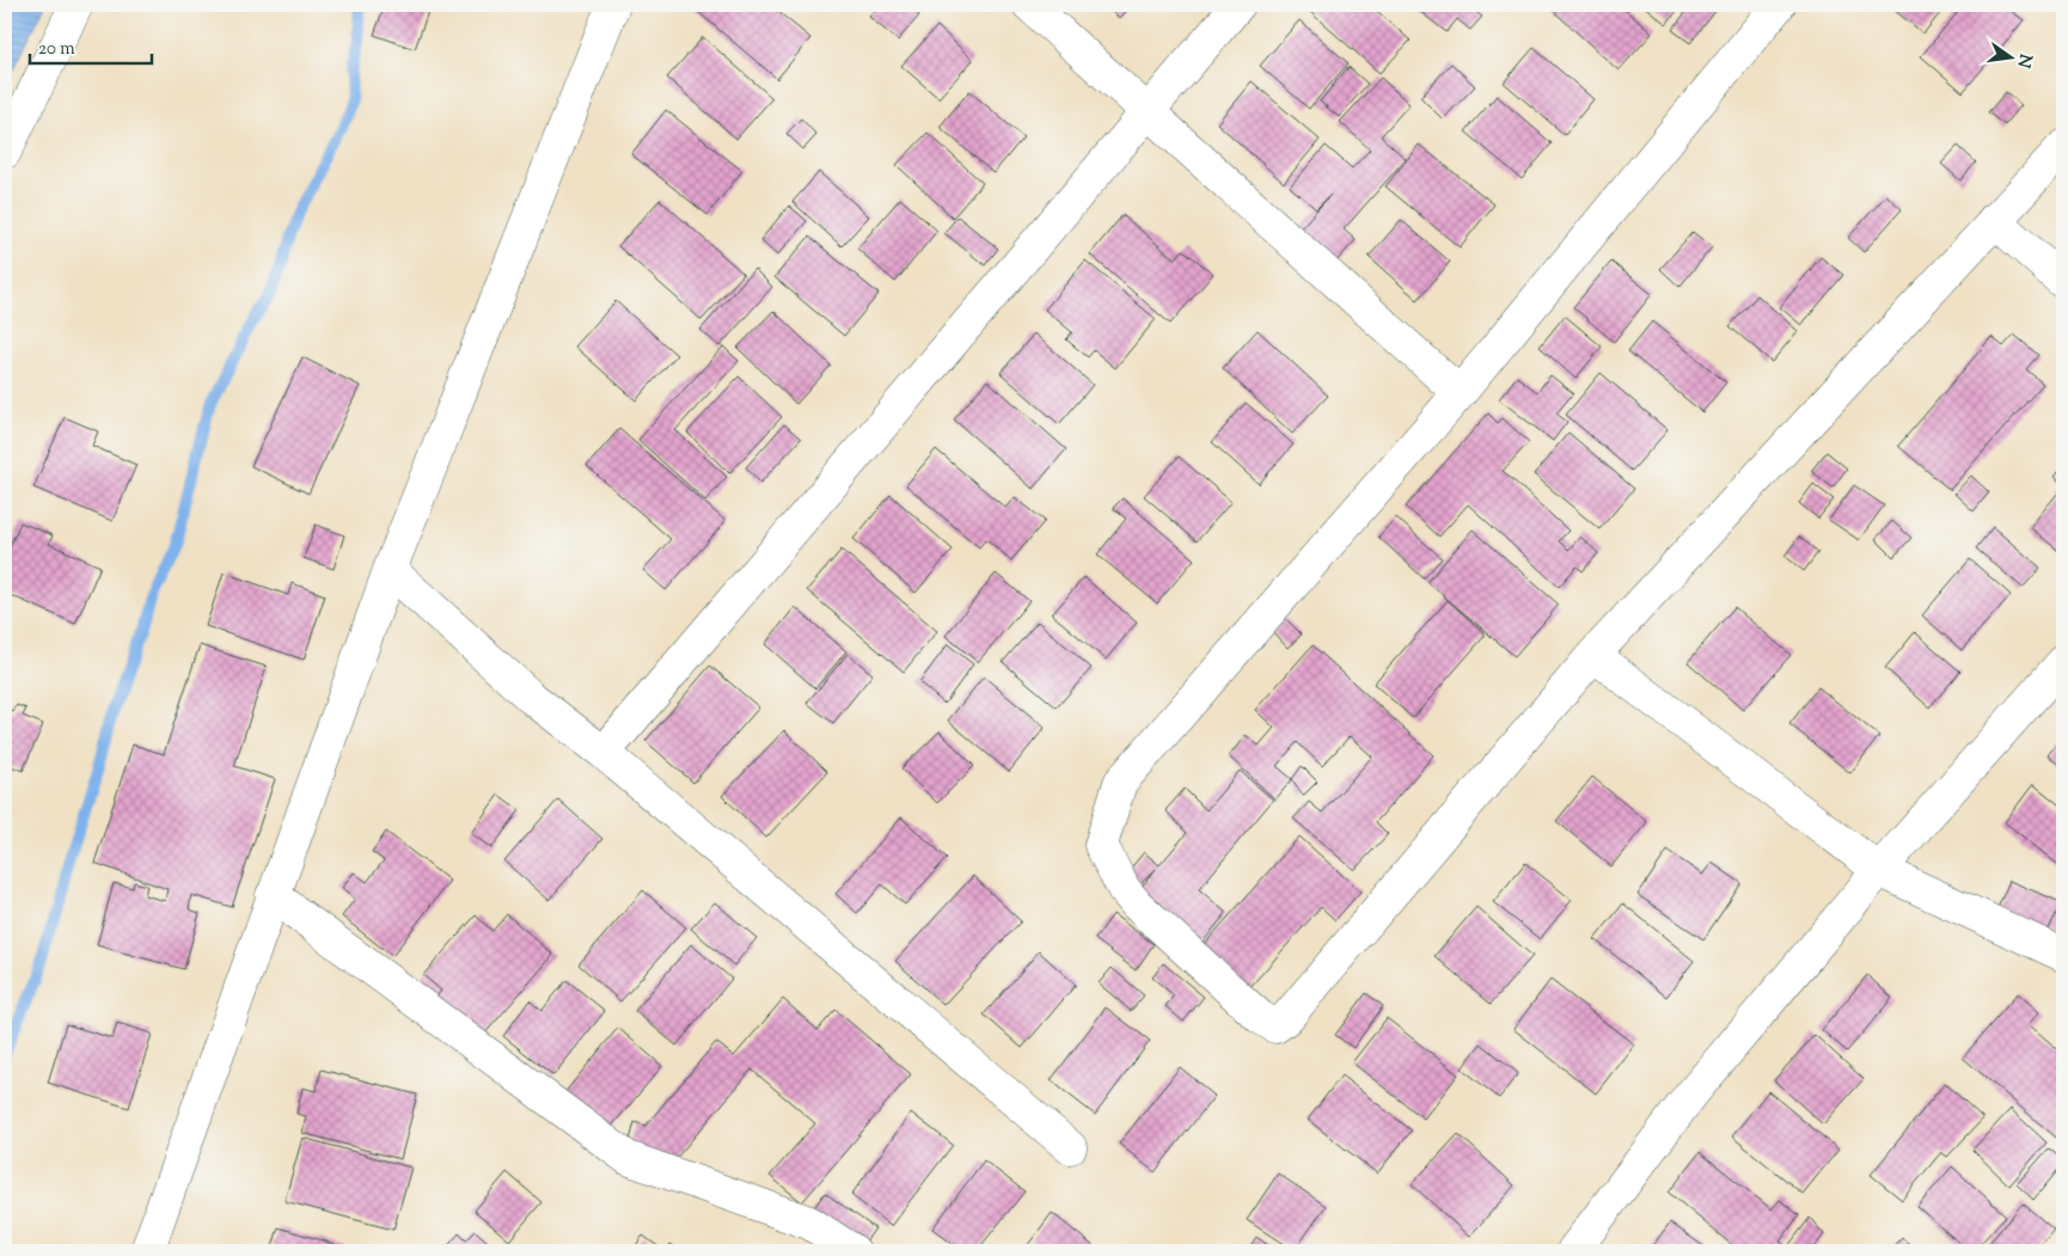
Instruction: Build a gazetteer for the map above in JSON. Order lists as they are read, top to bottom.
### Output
{
  "scale_bar": "20 m",
  "north": "right"
}
